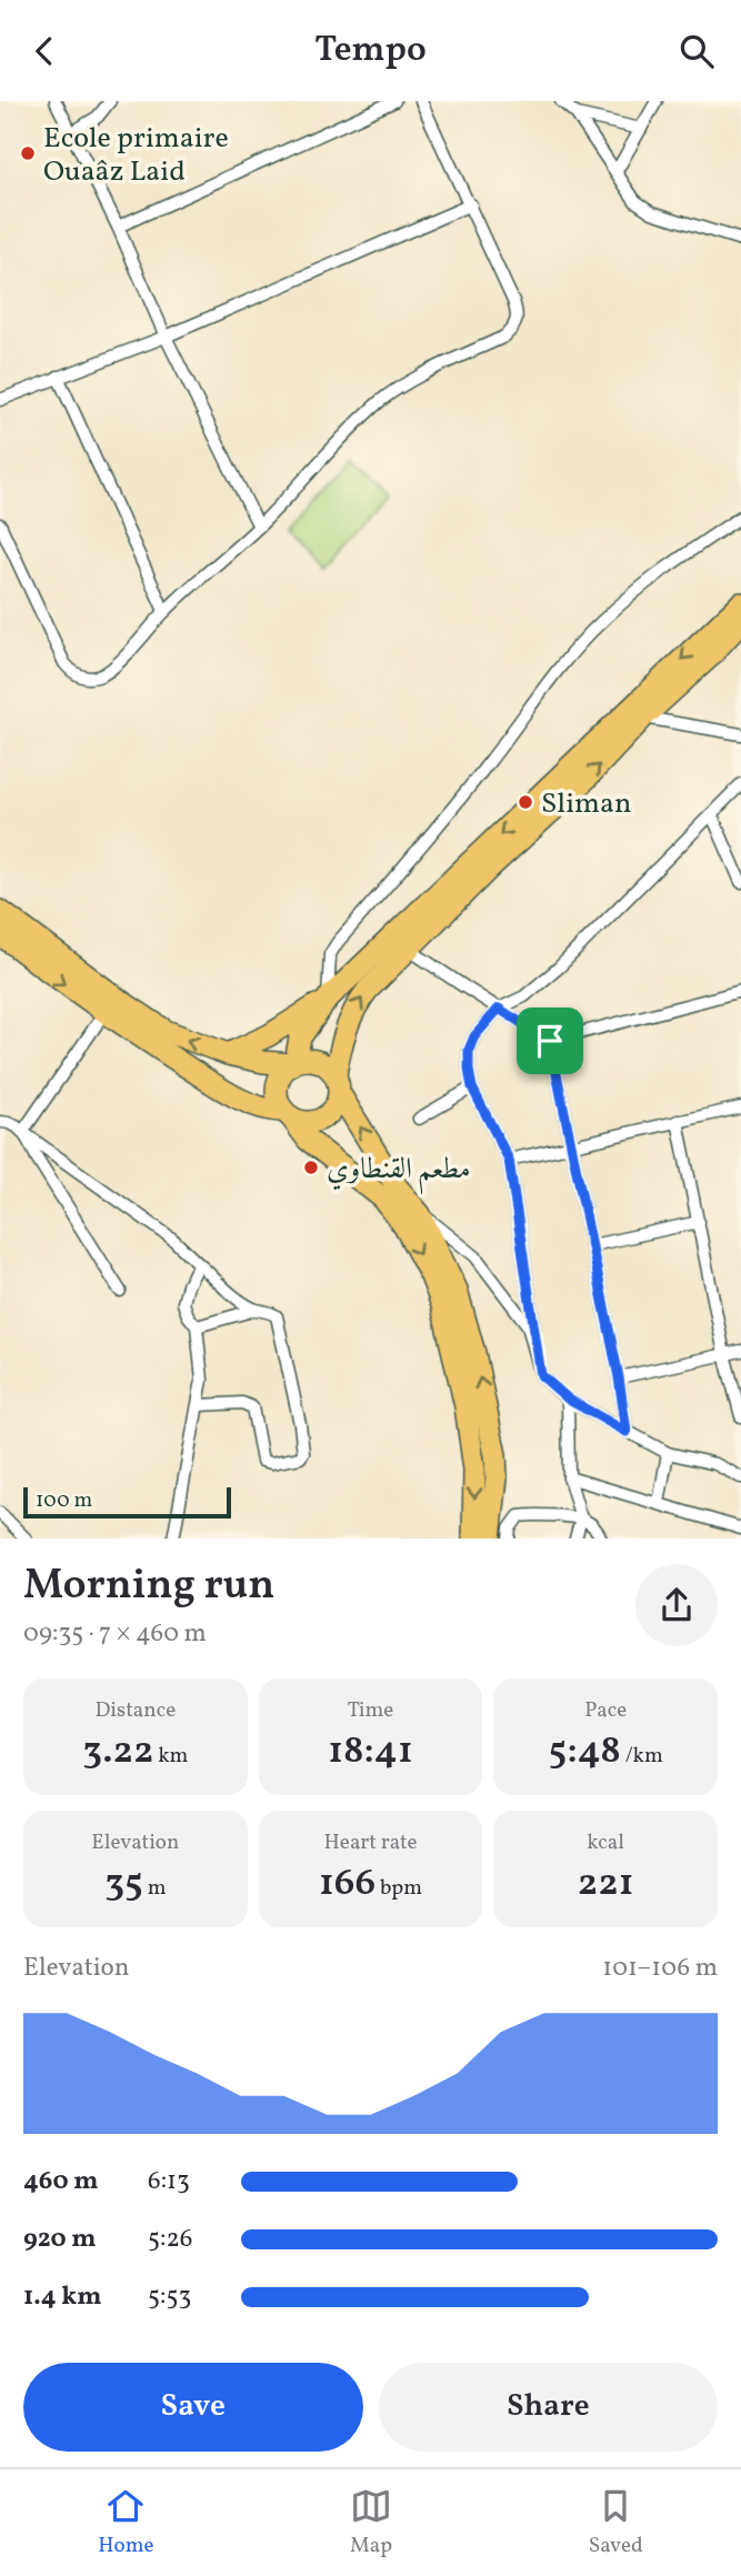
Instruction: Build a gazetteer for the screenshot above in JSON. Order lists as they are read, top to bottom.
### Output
{
  "places": ["Ecole primaire Ouaâz Laid", "Sliman", "مطعم القنطاوي"],
  "scale_bar": "100 m",
  "page": {
    "header": "Tempo",
    "scale": "100 m",
    "heading": ["Morning run", "09:35 · 7 × 460 m"],
    "stats": [
      ["Distance", "3.22 km"],
      ["Time", "18:41"],
      ["Pace", "5:48 /km"],
      ["Elevation", "35 m"],
      ["Heart rate", "166 bpm"],
      ["kcal", "221"]
    ],
    "chart": ["Elevation", "101–106 m"],
    "list": [
      {
        "name": "460 m",
        "note": "6:13"
      },
      {
        "name": "920 m",
        "note": "5:26"
      },
      {
        "name": "1.4 km",
        "note": "5:53"
      }
    ],
    "buttons": ["Save", "Share"],
    "tabs": ["Home", "Map", "Saved"]
  }
}
